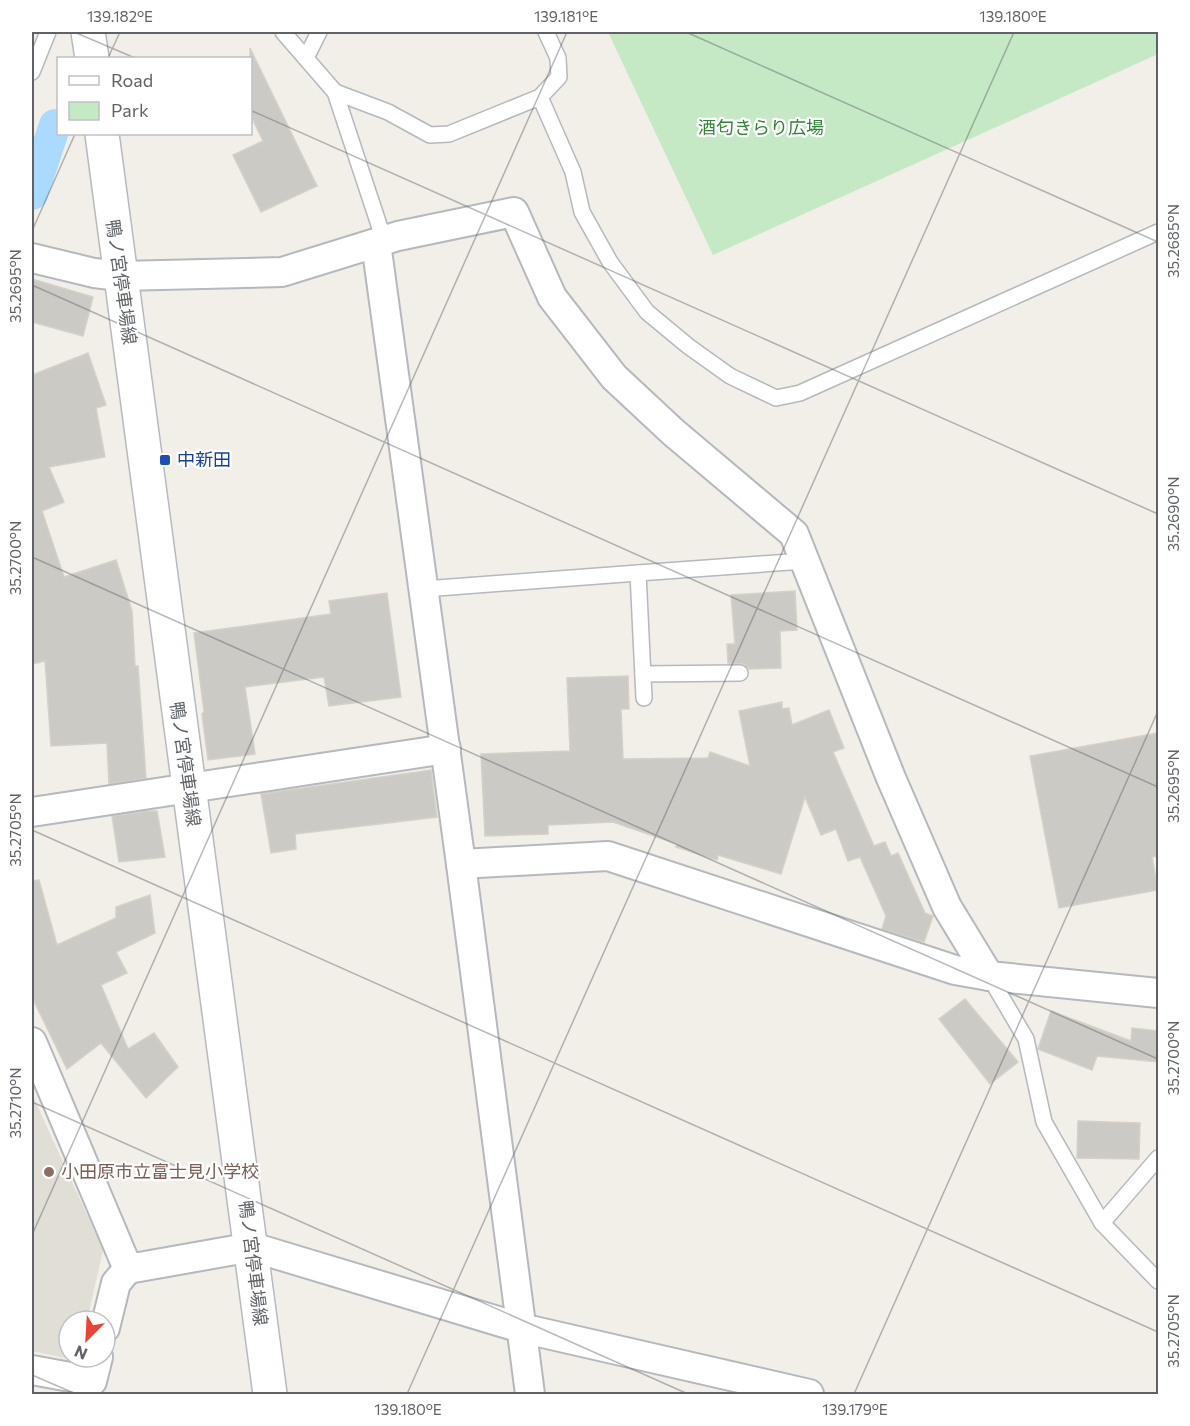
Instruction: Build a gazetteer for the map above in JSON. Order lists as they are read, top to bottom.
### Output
{
  "streets": {
    "main road": ["鴨ノ宮停車場線"]
  },
  "parks": ["酒匂きらり広場"],
  "places": {
    "transit": ["中新田"],
    "other": ["小田原市立富士見小学校"]
  },
  "legend": ["Road", "Park"],
  "north": "bottom left",
  "coordinates": [
    "139.182°E",
    "139.181°E",
    "139.180°E",
    "35.2685°N",
    "35.2695°N",
    "35.2690°N",
    "35.2700°N",
    "35.2705°N",
    "35.2710°N",
    "139.179°E"
  ]
}
